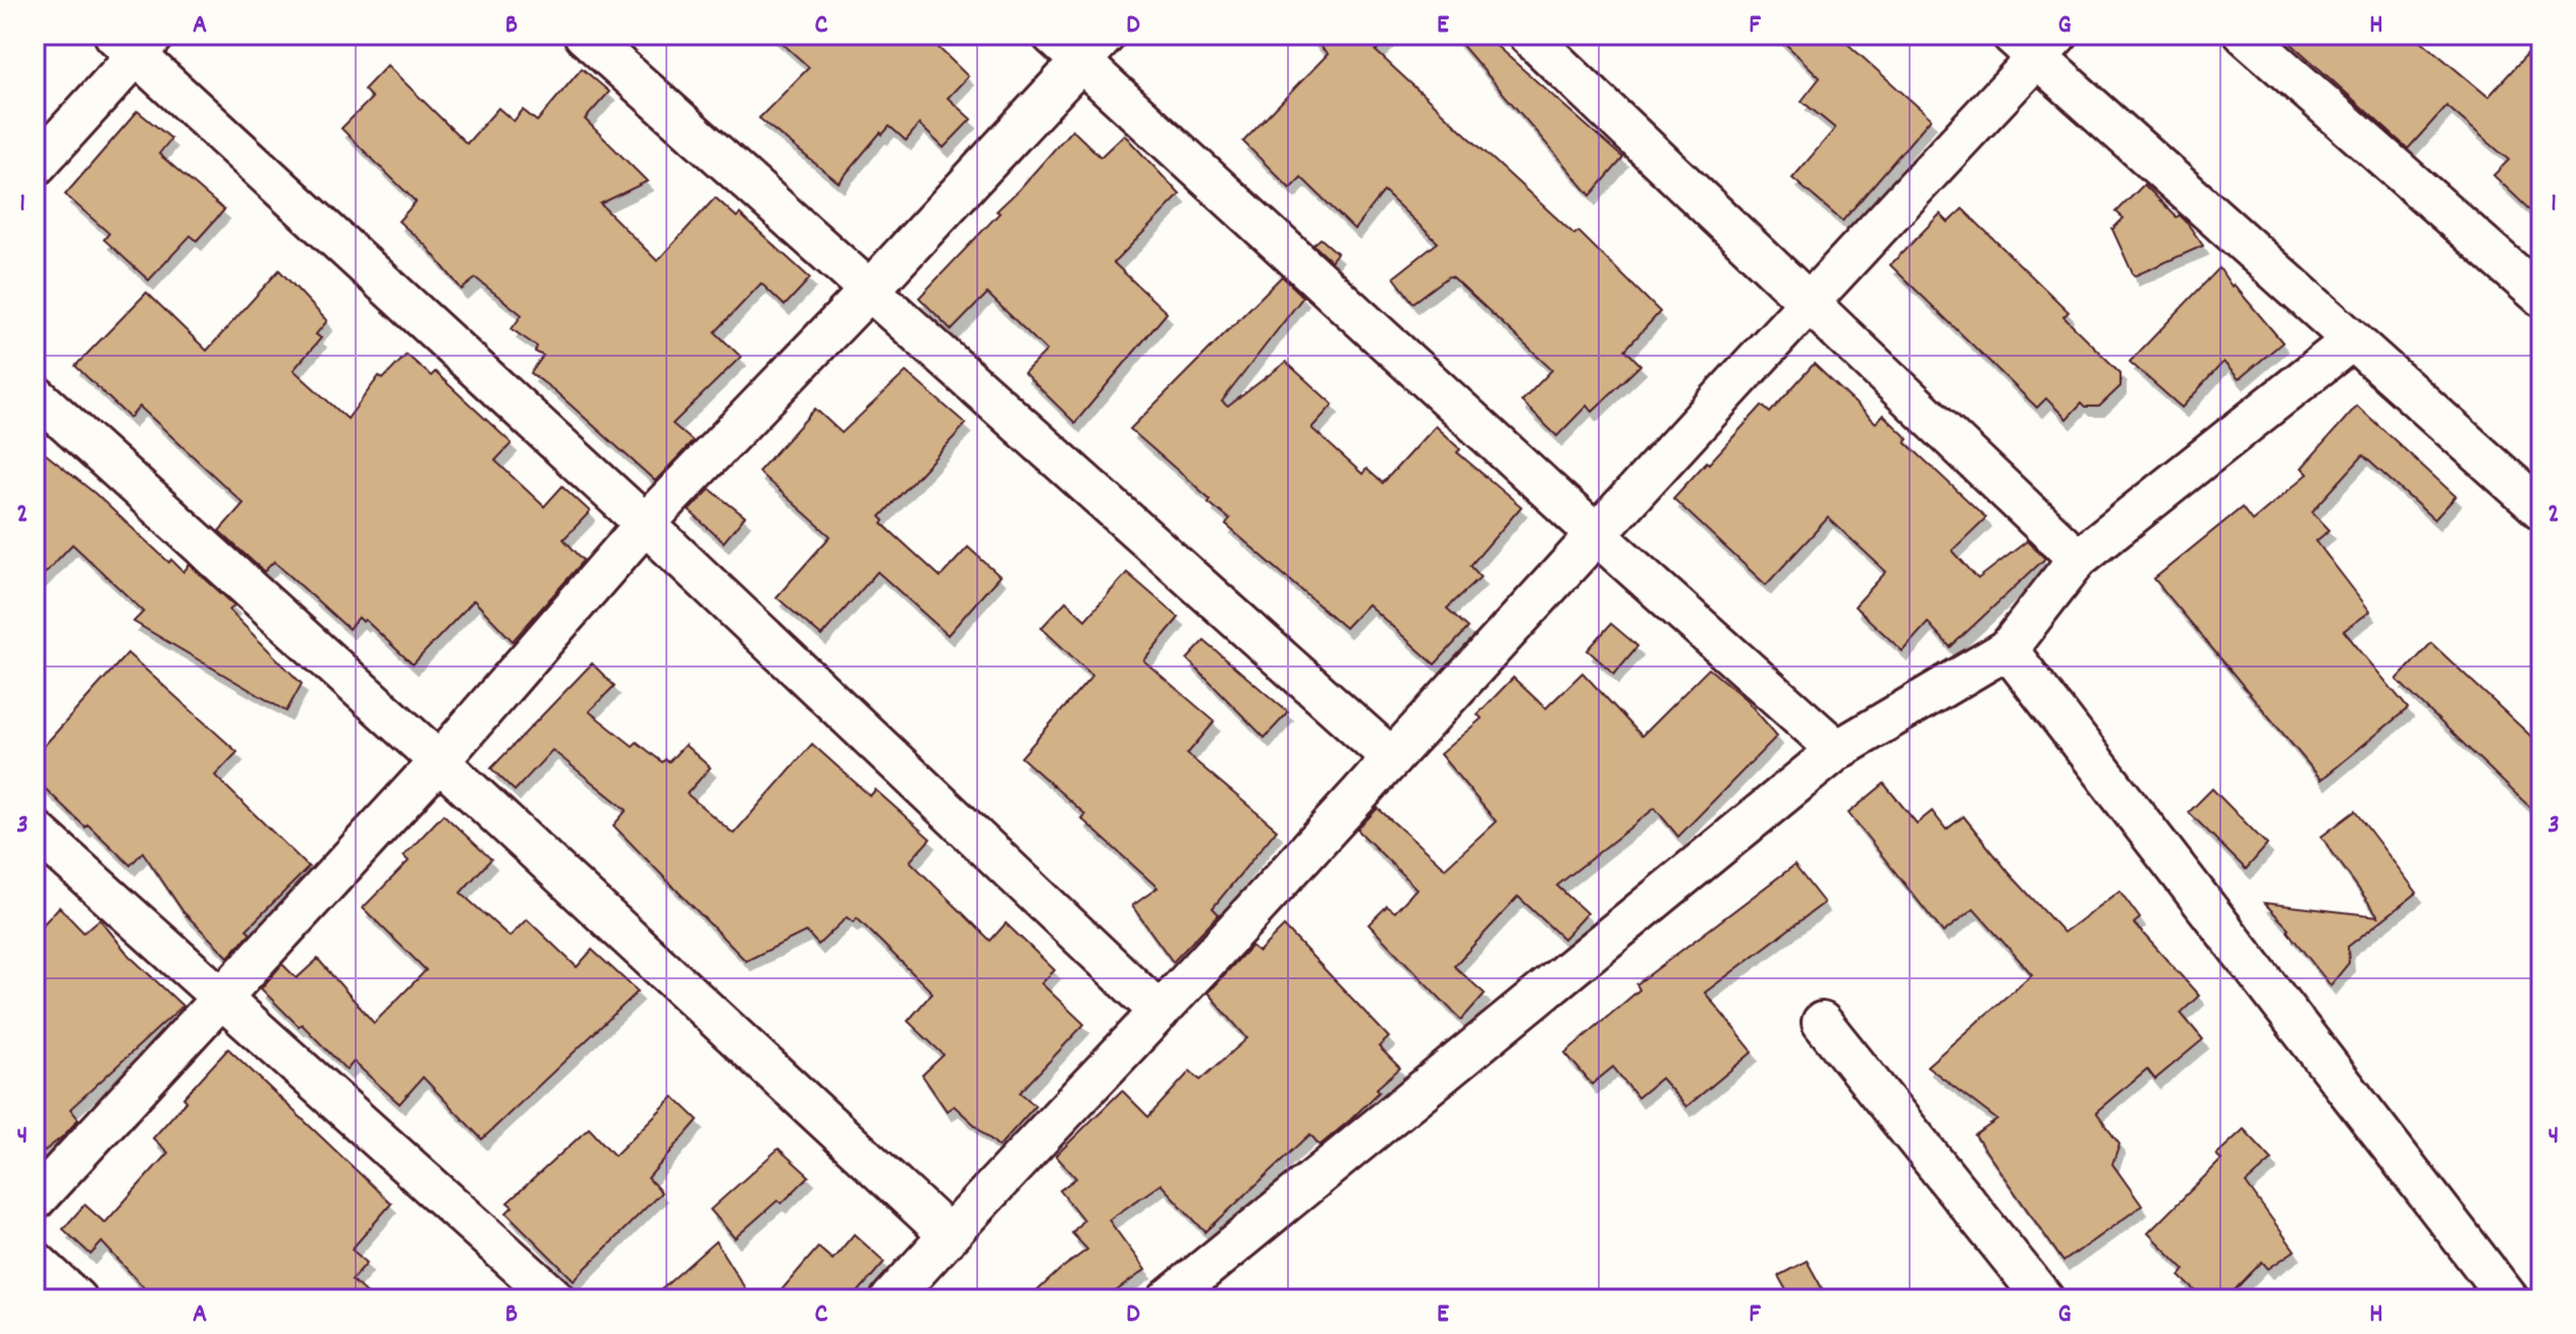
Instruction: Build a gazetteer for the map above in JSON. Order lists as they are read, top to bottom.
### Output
{
  "grid": {
    "columns": [
      "A",
      "B",
      "C",
      "D",
      "E",
      "F",
      "G",
      "H"
    ],
    "rows": [
      "1",
      "2",
      "3",
      "4"
    ]
  }
}
